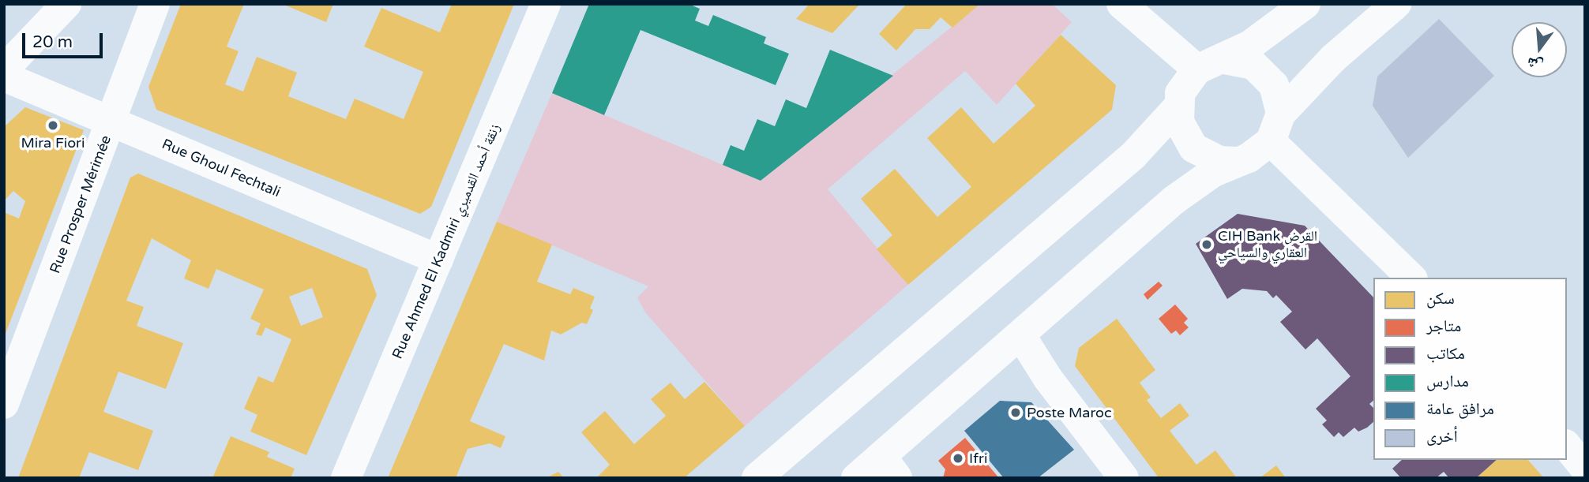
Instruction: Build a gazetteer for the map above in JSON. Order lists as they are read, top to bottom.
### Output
{
  "streets": {
    "street": ["Rue Ghoul Fechtali", "Rue Prosper Mérimée", "Rue Ahmed El Kadmiri زنقة أحمد القدميري"]
  },
  "crossings": [
    ["Rue Ghoul Fechtali", "Rue Prosper Mérimée"],
    ["Rue Ghoul Fechtali", "Rue Ahmed El Kadmiri زنقة أحمد القدميري"]
  ],
  "places": [
    "Mira Fiori",
    "CIH Bank القرض العقاري والسياحي",
    "Poste Maroc",
    "Ifri"
  ],
  "legend": [
    "سكن",
    "متاجر",
    "مكاتب",
    "مدارس",
    "مرافق عامة",
    "أخرى"
  ],
  "scale_bar": "20 m",
  "north": "bottom"
}
